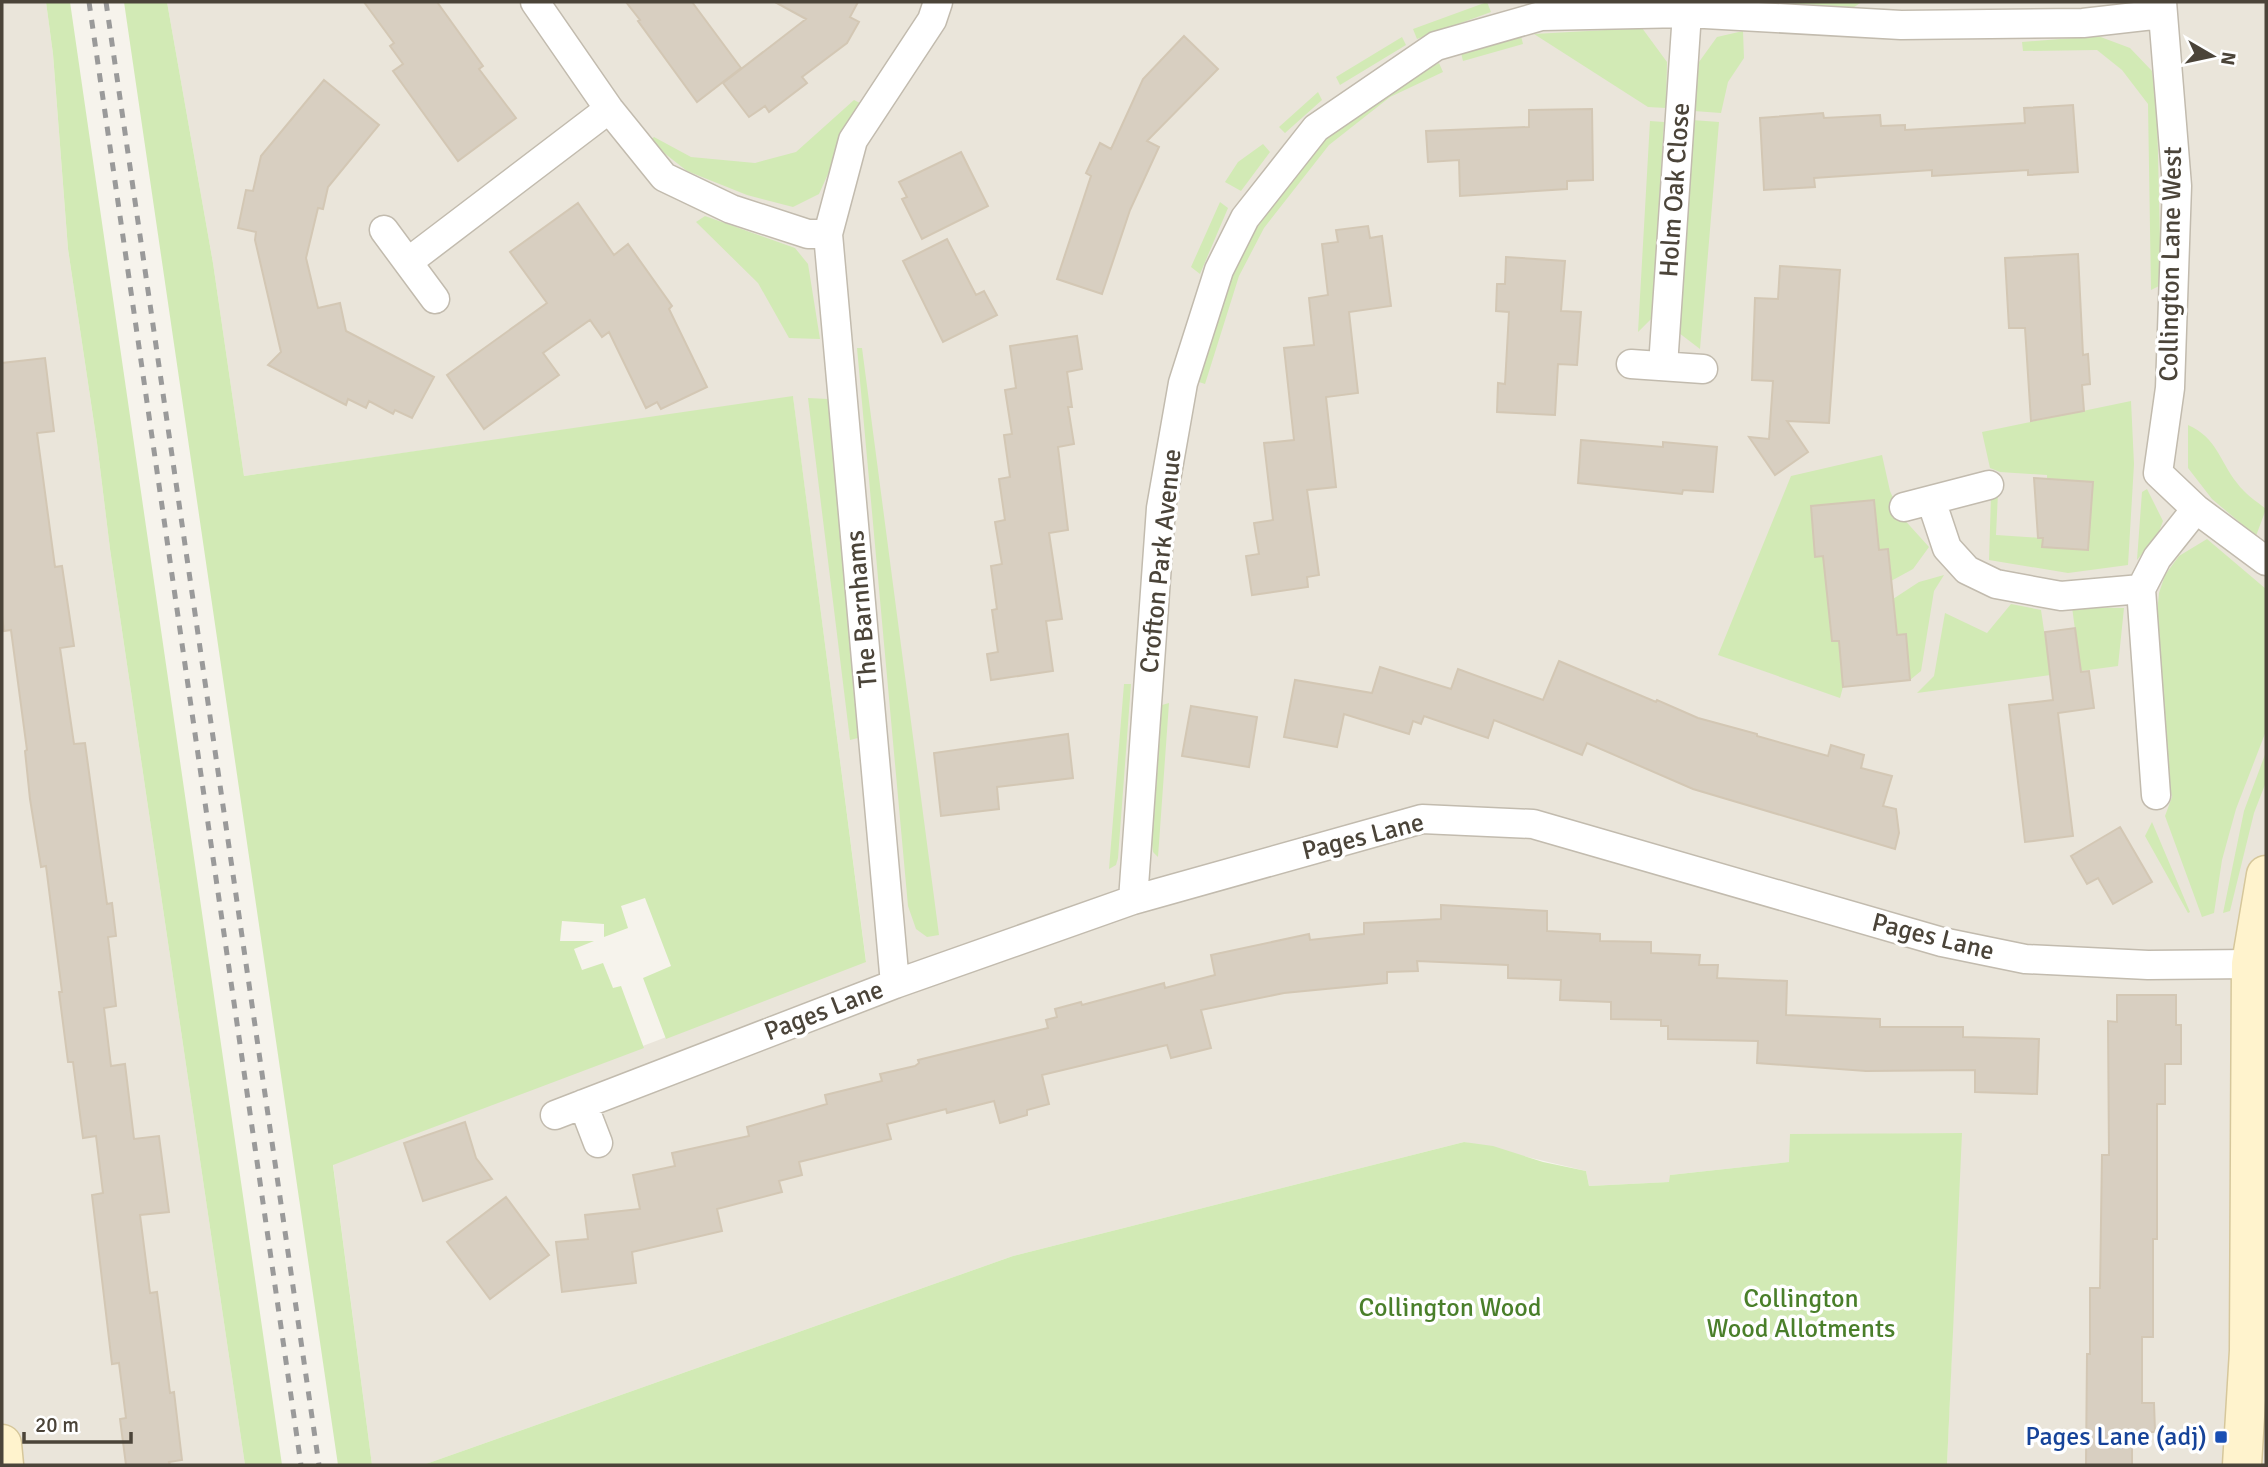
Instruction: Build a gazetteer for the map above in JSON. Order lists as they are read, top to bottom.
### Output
{
  "streets": {
    "street": [
      "Holm Oak Close",
      "Collington Lane West",
      "Crofton Park Avenue",
      "The Barnhams",
      "Pages Lane"
    ]
  },
  "crossings": [
    ["Holm Oak Close", "Crofton Park Avenue"],
    ["Collington Lane West", "Crofton Park Avenue"],
    ["Crofton Park Avenue", "Pages Lane"],
    ["The Barnhams", "Pages Lane"]
  ],
  "parks": ["Collington Wood Allotments", "Collington Wood"],
  "places": {
    "transit": ["Pages Lane (adj)"]
  },
  "scale_bar": "20 m",
  "north": "right"
}
